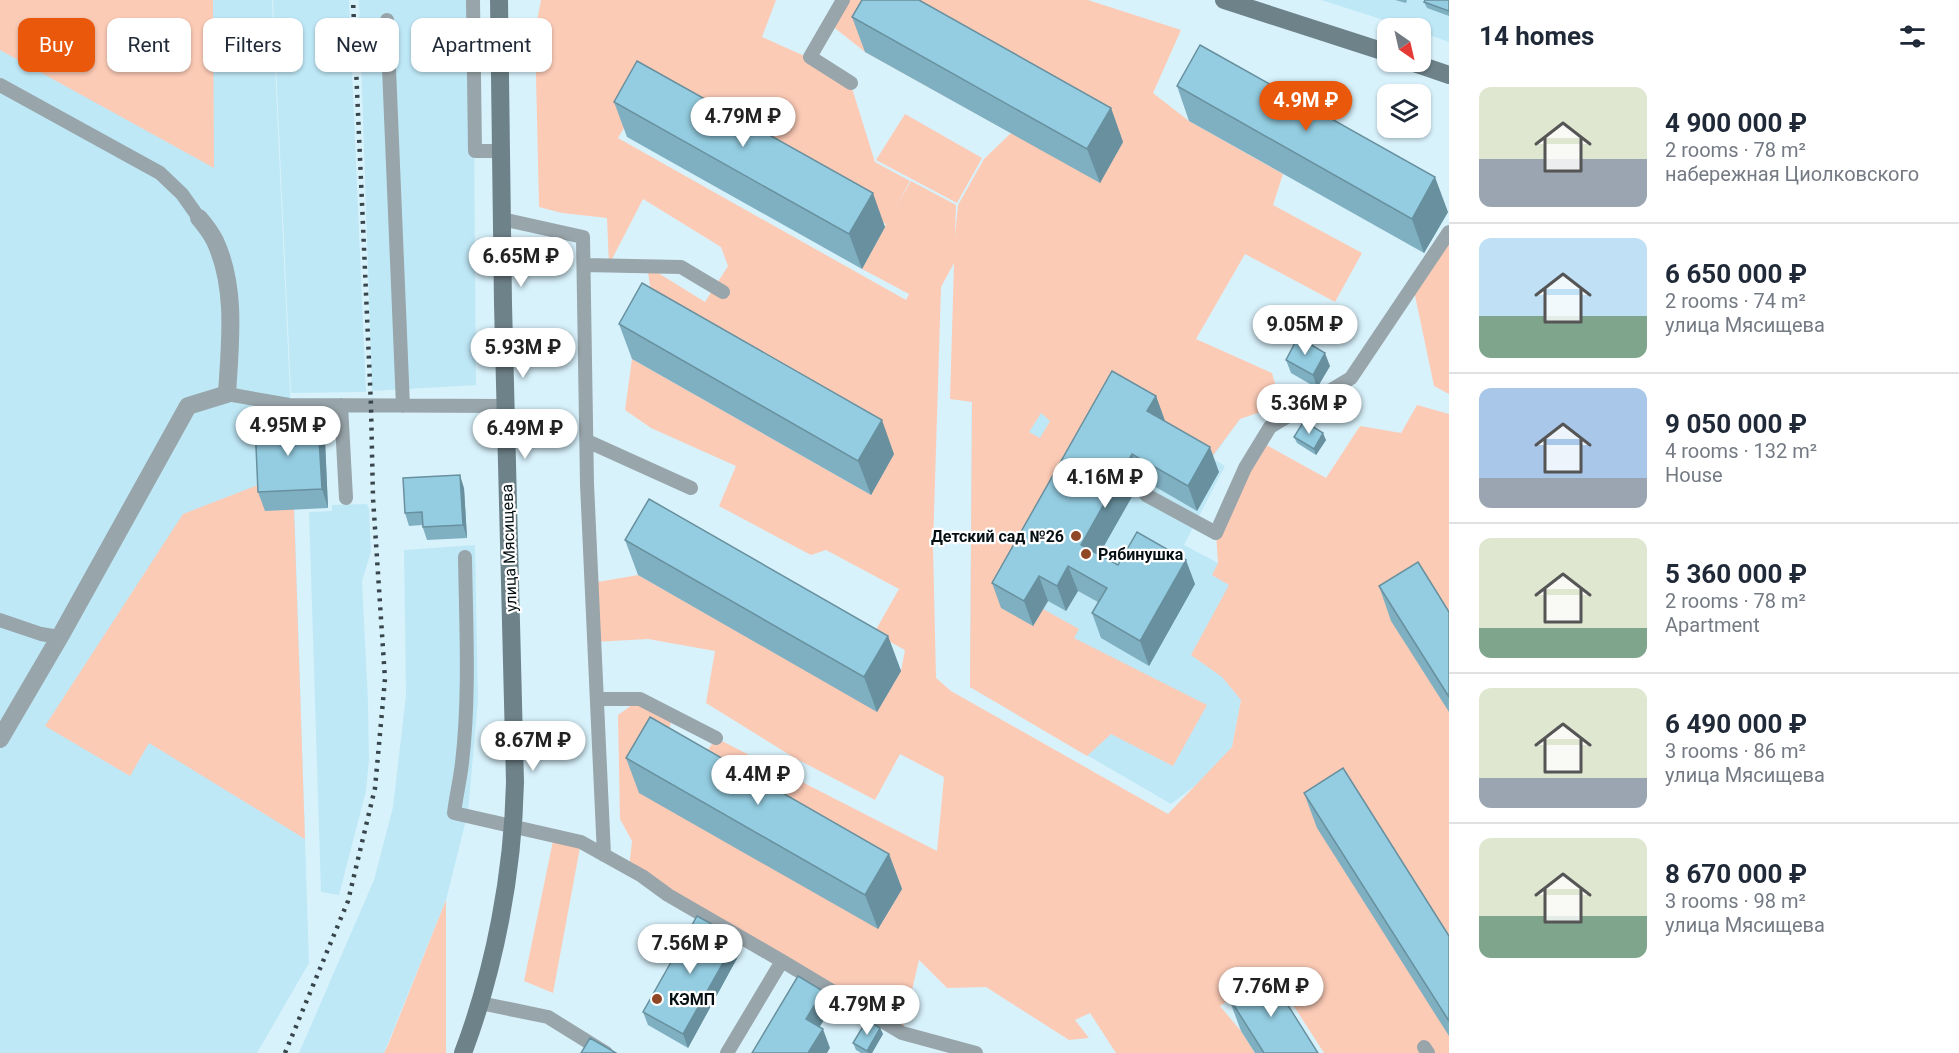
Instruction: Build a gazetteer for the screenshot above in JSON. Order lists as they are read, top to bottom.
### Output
{
  "streets": {
    "main road": ["улица Мясищева"]
  },
  "places": ["Детский сад №26", "Рябинушка", "КЭМП"],
  "north": "bottom right",
  "page": {
    "heading": "14 homes",
    "chip": [
      "Buy",
      "Rent",
      "Filters",
      "New",
      "Apartment"
    ],
    "list": [
      {
        "name": "4 900 000 ₽",
        "note": "2 rooms · 78 m² · набережная Циолковского"
      },
      {
        "name": "6 650 000 ₽",
        "note": "2 rooms · 74 m² · улица Мясищева"
      },
      {
        "name": "9 050 000 ₽",
        "note": "4 rooms · 132 m² · House"
      },
      {
        "name": "5 360 000 ₽",
        "note": "2 rooms · 78 m² · Apartment"
      },
      {
        "name": "6 490 000 ₽",
        "note": "3 rooms · 86 m² · улица Мясищева"
      },
      {
        "name": "8 670 000 ₽",
        "note": "3 rooms · 98 m² · улица Мясищева"
      }
    ],
    "price": [
      "4.9M ₽",
      "4.79M ₽",
      "6.65M ₽",
      "9.05M ₽",
      "5.93M ₽",
      "5.36M ₽",
      "4.95M ₽",
      "6.49M ₽",
      "4.16M ₽",
      "8.67M ₽",
      "4.4M ₽",
      "7.56M ₽",
      "7.76M ₽",
      "4.79M ₽"
    ]
  }
}
